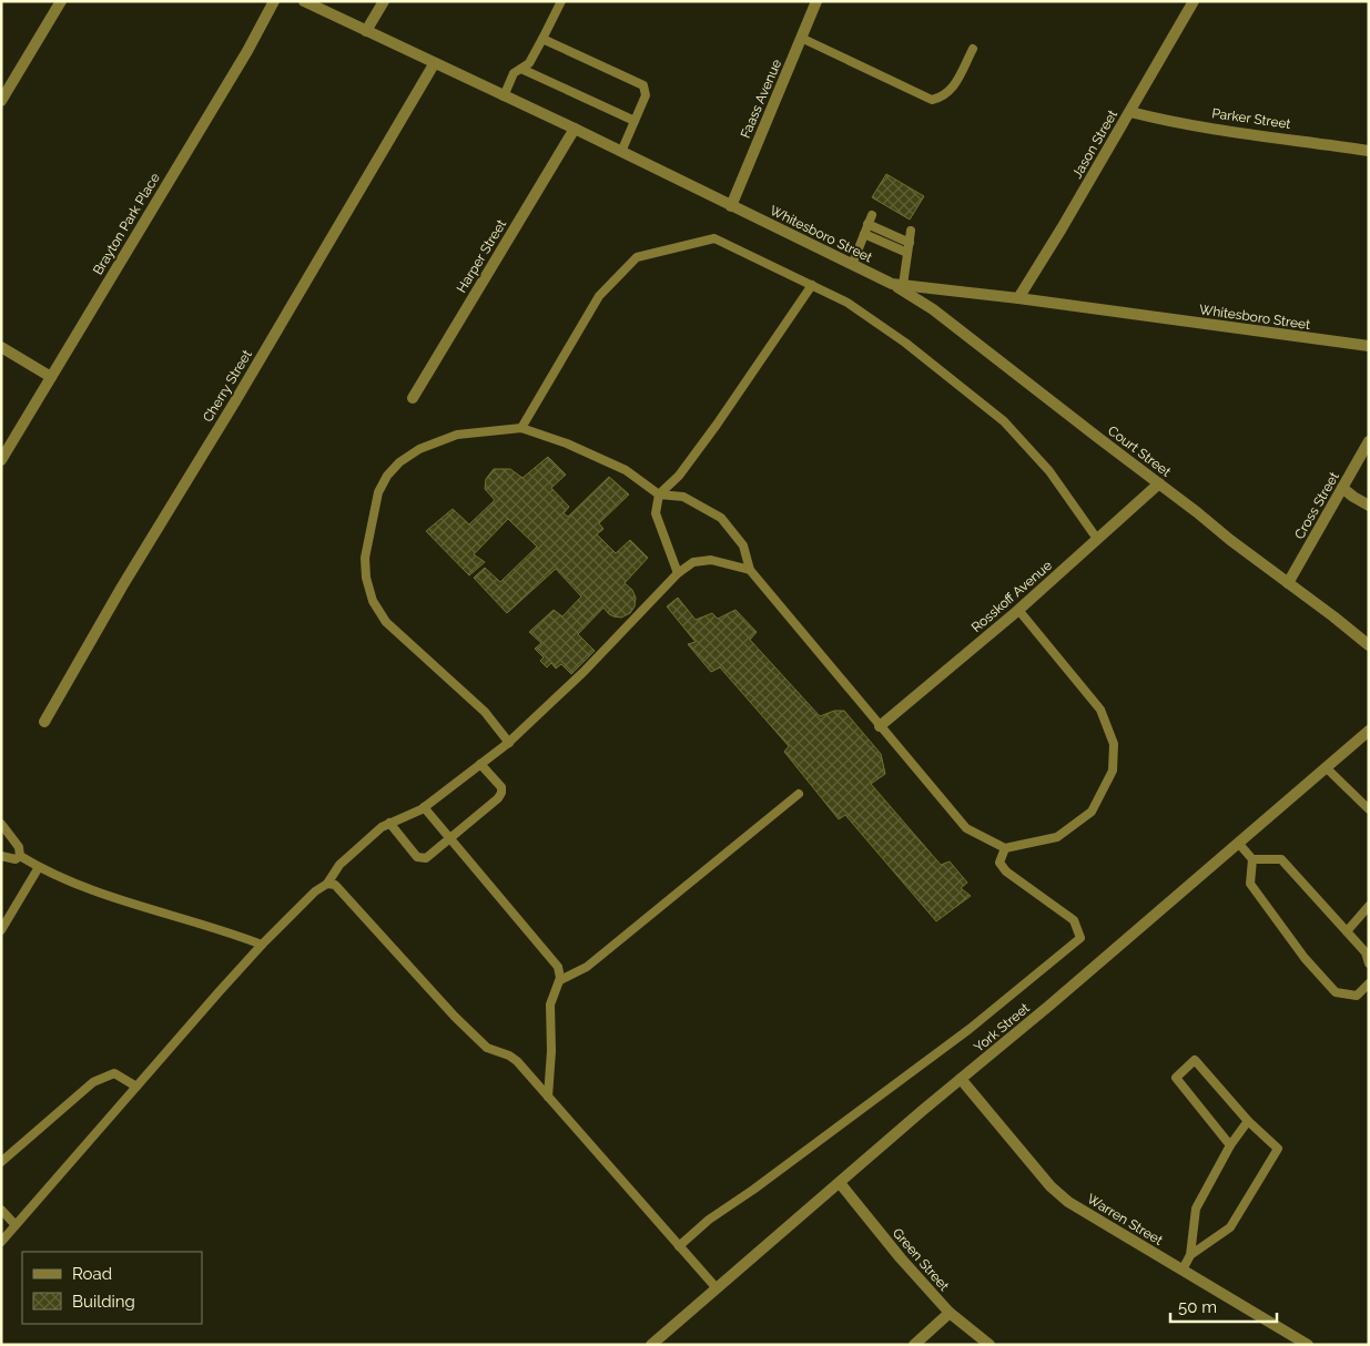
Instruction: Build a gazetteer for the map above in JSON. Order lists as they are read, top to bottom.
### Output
{
  "streets": {
    "street": [
      "Faass Avenue",
      "Parker Street",
      "Jason Street",
      "Brayton Park Place",
      "Whitesboro Street",
      "Harper Street",
      "Cherry Street",
      "Court Street",
      "Cross Street",
      "Rosskoff Avenue",
      "York Street",
      "Warren Street",
      "Green Street"
    ]
  },
  "crossings": [
    ["Faass Avenue", "Whitesboro Street"],
    ["Parker Street", "Jason Street"],
    ["Jason Street", "Whitesboro Street"],
    ["Whitesboro Street", "Harper Street"],
    ["Whitesboro Street", "Cherry Street"],
    ["Whitesboro Street", "Court Street"],
    ["Court Street", "Cross Street"],
    ["Court Street", "Rosskoff Avenue"],
    ["York Street", "Warren Street"],
    ["York Street", "Green Street"]
  ],
  "legend": ["Road", "Building"],
  "scale_bar": "50 m"
}
